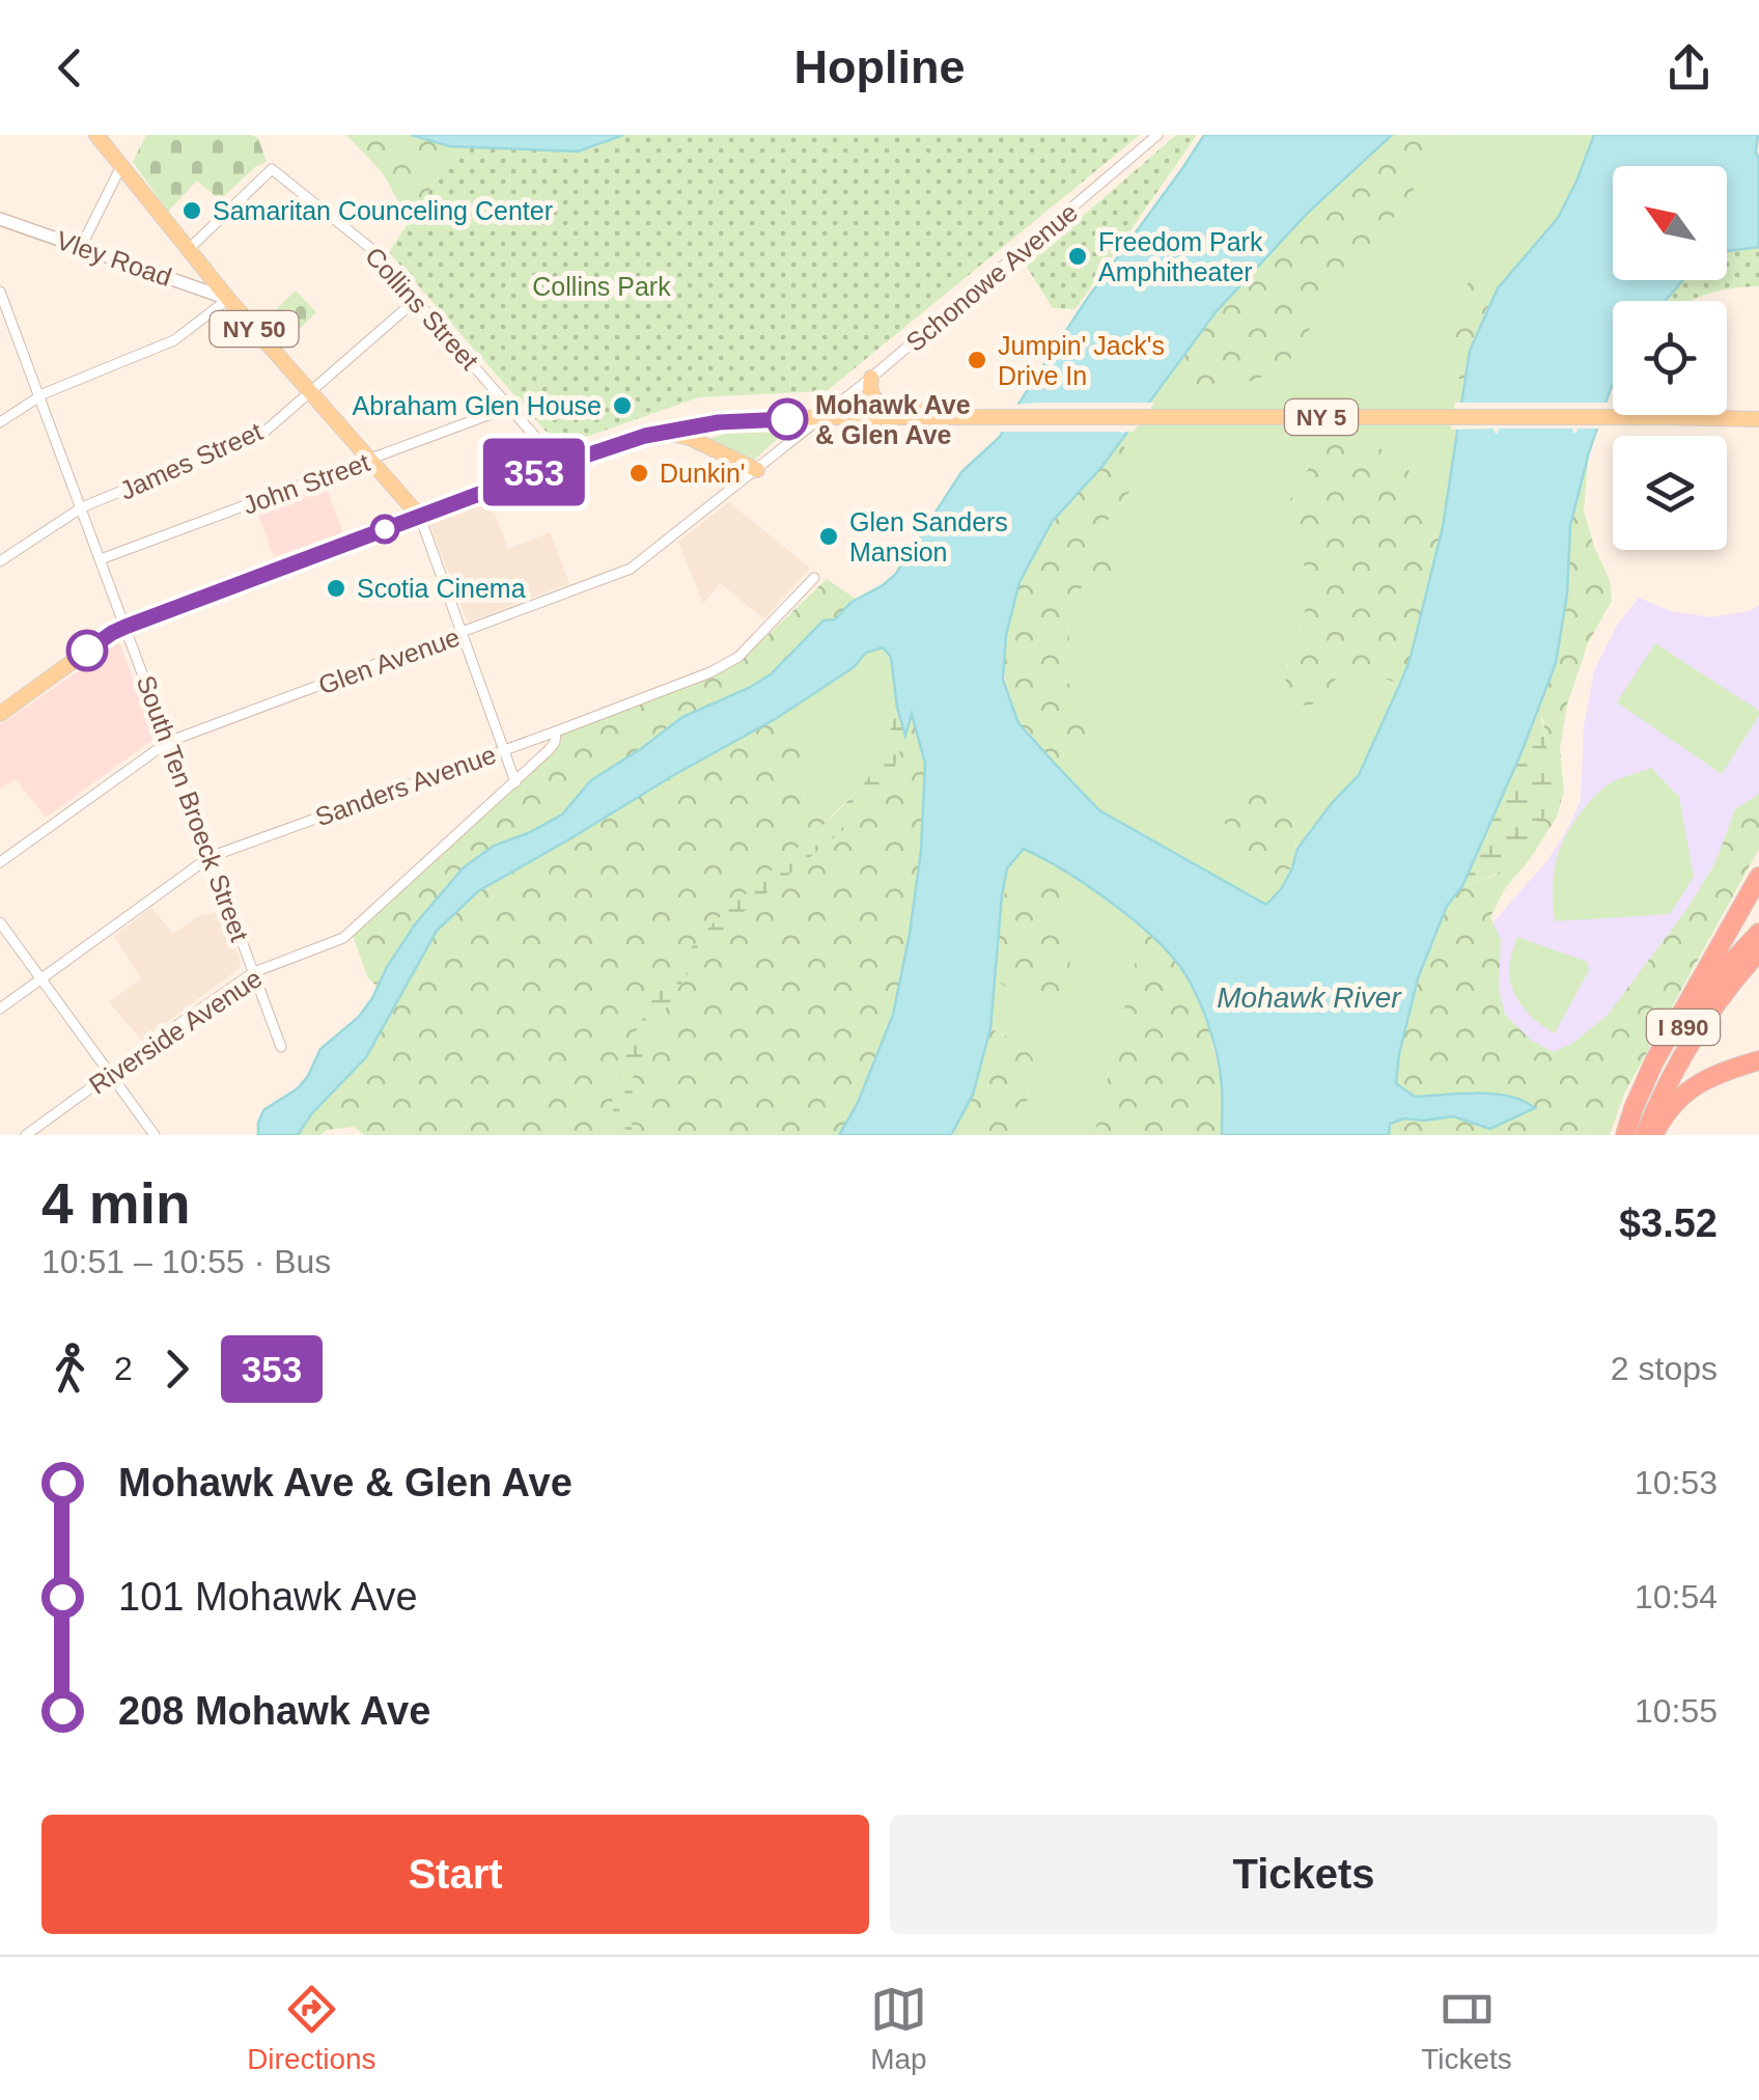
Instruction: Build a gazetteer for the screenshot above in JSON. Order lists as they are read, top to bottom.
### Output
{
  "streets": {
    "highway": ["I 890"],
    "main road": ["NY 50", "NY 5"],
    "street": [
      "Vley Road",
      "Schonowe Avenue",
      "Collins Street",
      "James Street",
      "John Street",
      "Glen Avenue",
      "Sanders Avenue",
      "South Ten Broeck Street",
      "Riverside Avenue"
    ]
  },
  "crossings": [
    ["Vley Road", "NY 50"],
    ["Schonowe Avenue", "NY 5"],
    ["Schonowe Avenue", "Glen Avenue"],
    ["Collins Street", "NY 50"],
    ["Collins Street", "NY 5"],
    ["Collins Street", "James Street"],
    ["Collins Street", "John Street"],
    ["NY 50", "NY 5"],
    ["NY 50", "James Street"],
    ["NY 50", "John Street"],
    ["NY 5", "Glen Avenue"],
    ["NY 5", "South Ten Broeck Street"],
    ["James Street", "South Ten Broeck Street"],
    ["John Street", "South Ten Broeck Street"],
    ["Glen Avenue", "South Ten Broeck Street"],
    ["Sanders Avenue", "South Ten Broeck Street"],
    ["Sanders Avenue", "Riverside Avenue"],
    ["South Ten Broeck Street", "Riverside Avenue"]
  ],
  "water": ["Mohawk River"],
  "parks": ["Collins Park"],
  "places": [
    "Samaritan Counceling Center",
    "Freedom Park Amphitheater",
    "Jumpin' Jack's Drive In",
    "Abraham Glen House",
    "Mohawk Ave & Glen Ave",
    "Dunkin'",
    "Glen Sanders Mansion",
    "Scotia Cinema"
  ],
  "lines": ["bus line 353"],
  "north": "top left",
  "page": {
    "header": "Hopline",
    "on_map": "353",
    "heading": ["4 min", "10:51 – 10:55 · Bus", "$3.52"],
    "legs": ["2", "353", "2 stops"],
    "list": [
      {
        "name": "Mohawk Ave & Glen Ave",
        "value": "10:53"
      },
      {
        "name": "101 Mohawk Ave",
        "value": "10:54"
      },
      {
        "name": "208 Mohawk Ave",
        "value": "10:55"
      }
    ],
    "buttons": ["Start", "Tickets"],
    "tabs": ["Directions", "Map", "Tickets"]
  }
}
